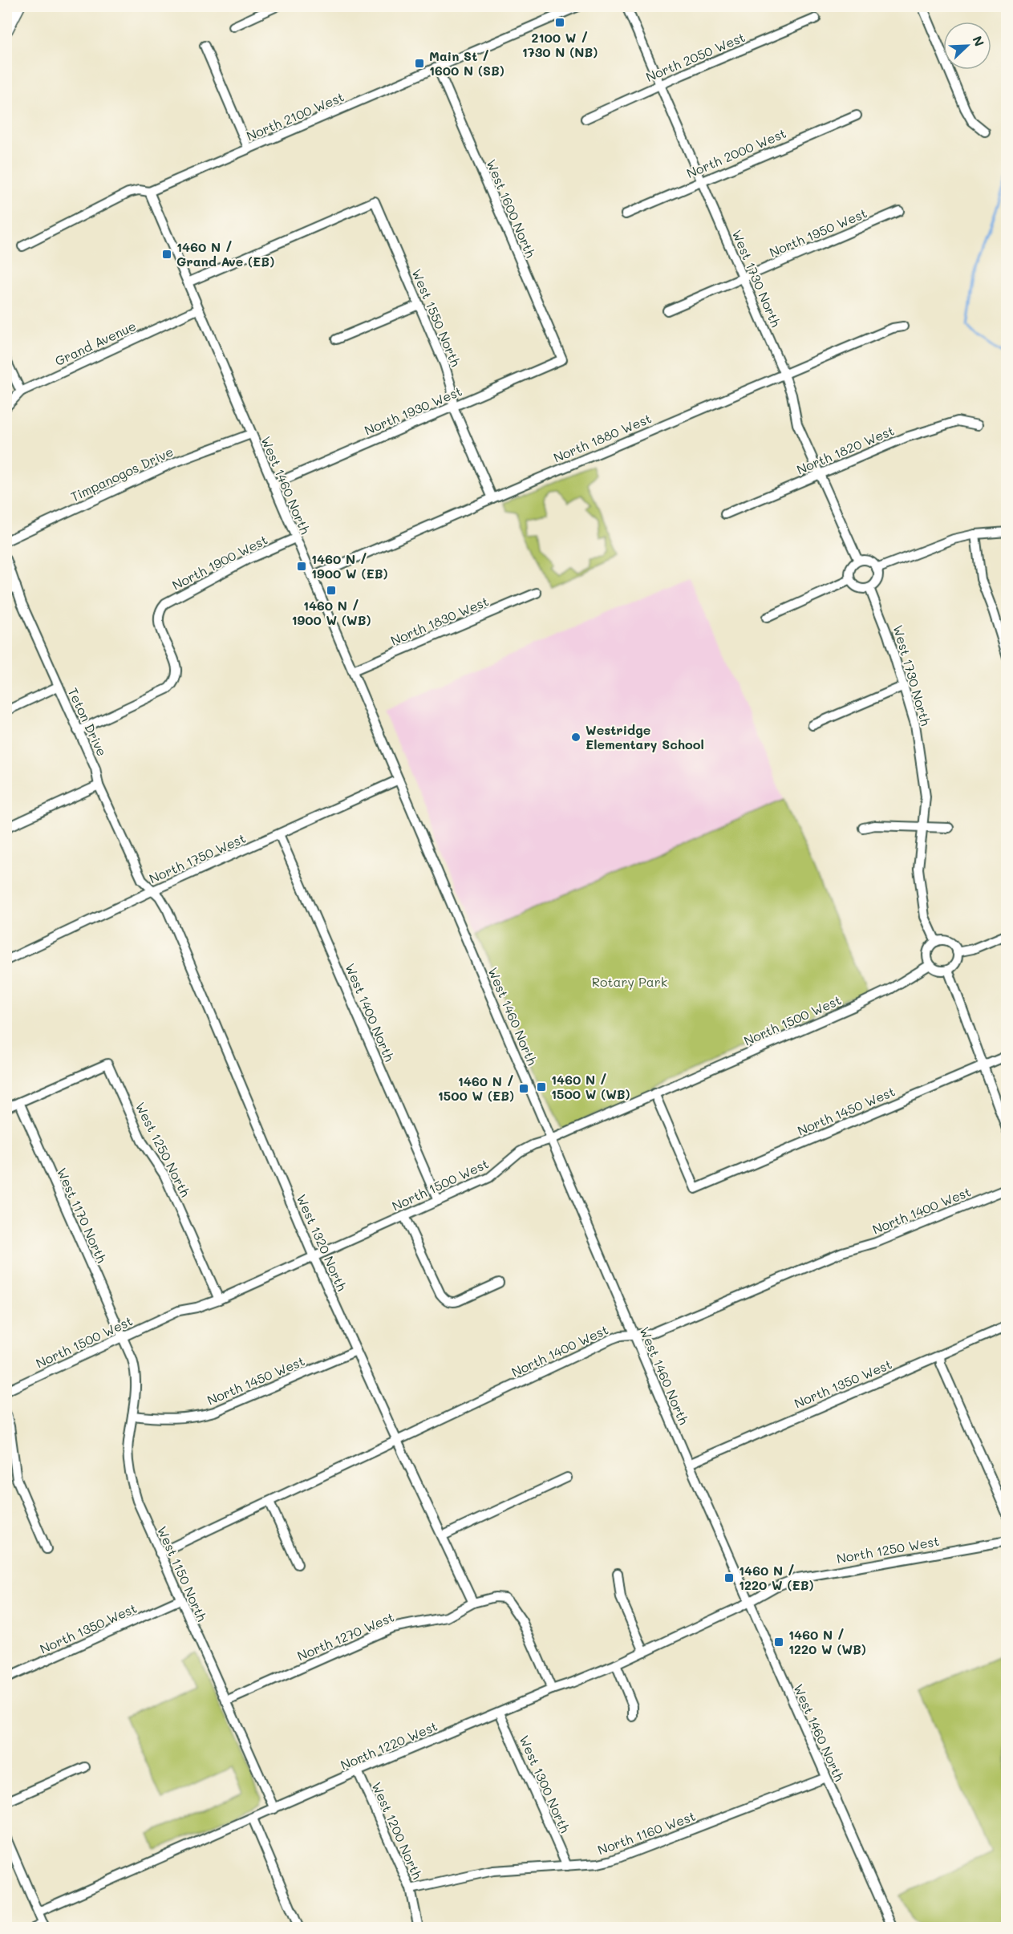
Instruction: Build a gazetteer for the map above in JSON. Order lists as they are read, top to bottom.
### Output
{
  "streets": {
    "street": [
      "North 2050 West",
      "North 2100 West",
      "North 2000 West",
      "West 1600 North",
      "North 1950 West",
      "West 1730 North",
      "West 1550 North",
      "Grand Avenue",
      "North 1930 West",
      "North 1880 West",
      "North 1820 West",
      "Timpanogos Drive",
      "West 1460 North",
      "North 1900 West",
      "North 1830 West",
      "Teton Drive",
      "North 1750 West",
      "West 1400 North",
      "North 1500 West",
      "North 1450 West",
      "West 1250 North",
      "North 1400 West",
      "West 1170 North",
      "West 1320 North",
      "North 1350 West",
      "North 1250 West",
      "West 1150 North",
      "North 1270 West",
      "North 1220 West",
      "West 1300 North",
      "West 1200 North",
      "North 1160 West"
    ]
  },
  "crossings": [
    ["North 2050 West", "West 1730 North"],
    ["North 2100 West", "West 1600 North"],
    ["North 2100 West", "West 1460 North"],
    ["North 2000 West", "West 1730 North"],
    ["West 1600 North", "North 1930 West"],
    ["North 1950 West", "West 1730 North"],
    ["West 1730 North", "North 1880 West"],
    ["West 1730 North", "North 1820 West"],
    ["West 1730 North", "North 1500 West"],
    ["West 1550 North", "North 1930 West"],
    ["West 1550 North", "North 1880 West"],
    ["West 1550 North", "West 1460 North"],
    ["Grand Avenue", "West 1460 North"],
    ["North 1930 West", "West 1460 North"],
    ["North 1880 West", "West 1460 North"],
    ["Timpanogos Drive", "West 1460 North"],
    ["West 1460 North", "North 1900 West"],
    ["West 1460 North", "North 1830 West"],
    ["West 1460 North", "North 1750 West"],
    ["West 1460 North", "North 1500 West"],
    ["West 1460 North", "North 1400 West"],
    ["West 1460 North", "North 1350 West"],
    ["West 1460 North", "North 1250 West"],
    ["West 1460 North", "North 1220 West"],
    ["West 1460 North", "North 1160 West"],
    ["North 1900 West", "Teton Drive"],
    ["Teton Drive", "North 1750 West"],
    ["Teton Drive", "West 1320 North"],
    ["North 1750 West", "West 1400 North"],
    ["North 1750 West", "West 1320 North"],
    ["West 1400 North", "North 1500 West"],
    ["North 1500 West", "North 1450 West"],
    ["North 1500 West", "West 1250 North"],
    ["North 1500 West", "West 1170 North"],
    ["North 1500 West", "West 1320 North"],
    ["North 1500 West", "West 1150 North"],
    ["North 1450 West", "West 1320 North"],
    ["North 1450 West", "West 1150 North"],
    ["West 1250 North", "West 1170 North"],
    ["North 1400 West", "West 1320 North"],
    ["North 1400 West", "West 1150 North"],
    ["West 1170 North", "West 1150 North"],
    ["West 1320 North", "North 1270 West"],
    ["North 1350 West", "West 1150 North"],
    ["North 1250 West", "North 1220 West"],
    ["West 1150 North", "North 1270 West"],
    ["West 1150 North", "North 1220 West"],
    ["North 1270 West", "North 1220 West"],
    ["North 1220 West", "West 1300 North"],
    ["North 1220 West", "West 1200 North"],
    ["West 1300 North", "North 1160 West"],
    ["West 1200 North", "North 1160 West"]
  ],
  "parks": ["Rotary Park"],
  "places": {
    "transit": [
      "2100 W / 1730 N (NB)",
      "Main St / 1600 N (SB)",
      "1460 N / Grand Ave (EB)",
      "1460 N / 1900 W (EB)",
      "1460 N / 1900 W (WB)",
      "1460 N / 1500 W (WB)",
      "1460 N / 1500 W (EB)",
      "1460 N / 1220 W (EB)",
      "1460 N / 1220 W (WB)"
    ],
    "other": ["Westridge Elementary School"]
  },
  "north": "top right"
}
